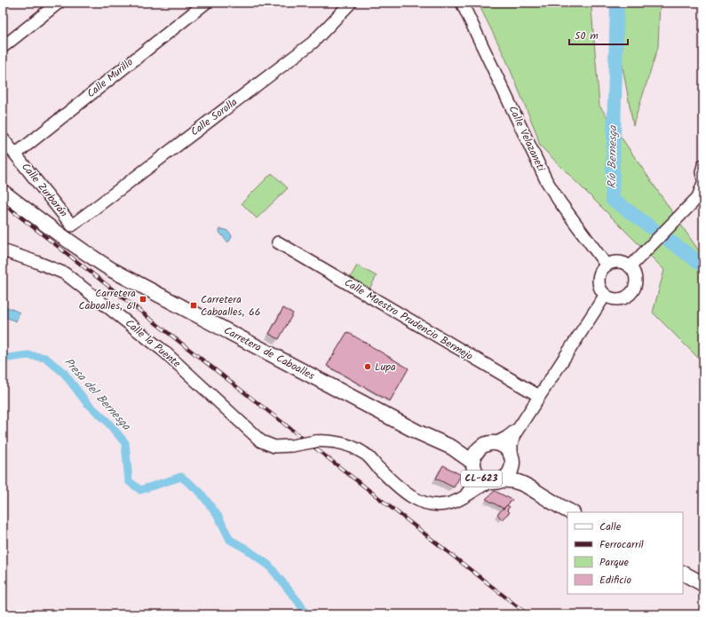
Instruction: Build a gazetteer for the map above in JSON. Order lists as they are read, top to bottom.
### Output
{
  "streets": {
    "main road": ["Carretera de Caboalles", "CL-623"],
    "street": [
      "Calle Murillo",
      "Calle Sorolla",
      "Calle Velazaneti",
      "Calle Zurbarán",
      "Calle Maestro Prudencio Bermejo",
      "Calle la Puente"
    ]
  },
  "crossings": [
    ["Calle Murillo", "Calle Zurbarán"],
    ["Calle Sorolla", "Calle Zurbarán"],
    ["Calle la Puente", "Carretera de Caboalles"],
    ["Calle la Puente", "CL-623"],
    ["Carretera de Caboalles", "CL-623"]
  ],
  "water": ["Río Bernesga", "Presa del Bernesga"],
  "places": {
    "transit": ["Carretera Caboalles, 61", "Carretera Caboalles, 66"],
    "other": ["Lupa"]
  },
  "legend": [
    "Calle",
    "Ferrocarril",
    "Parque",
    "Edificio"
  ],
  "scale_bar": "50 m"
}
